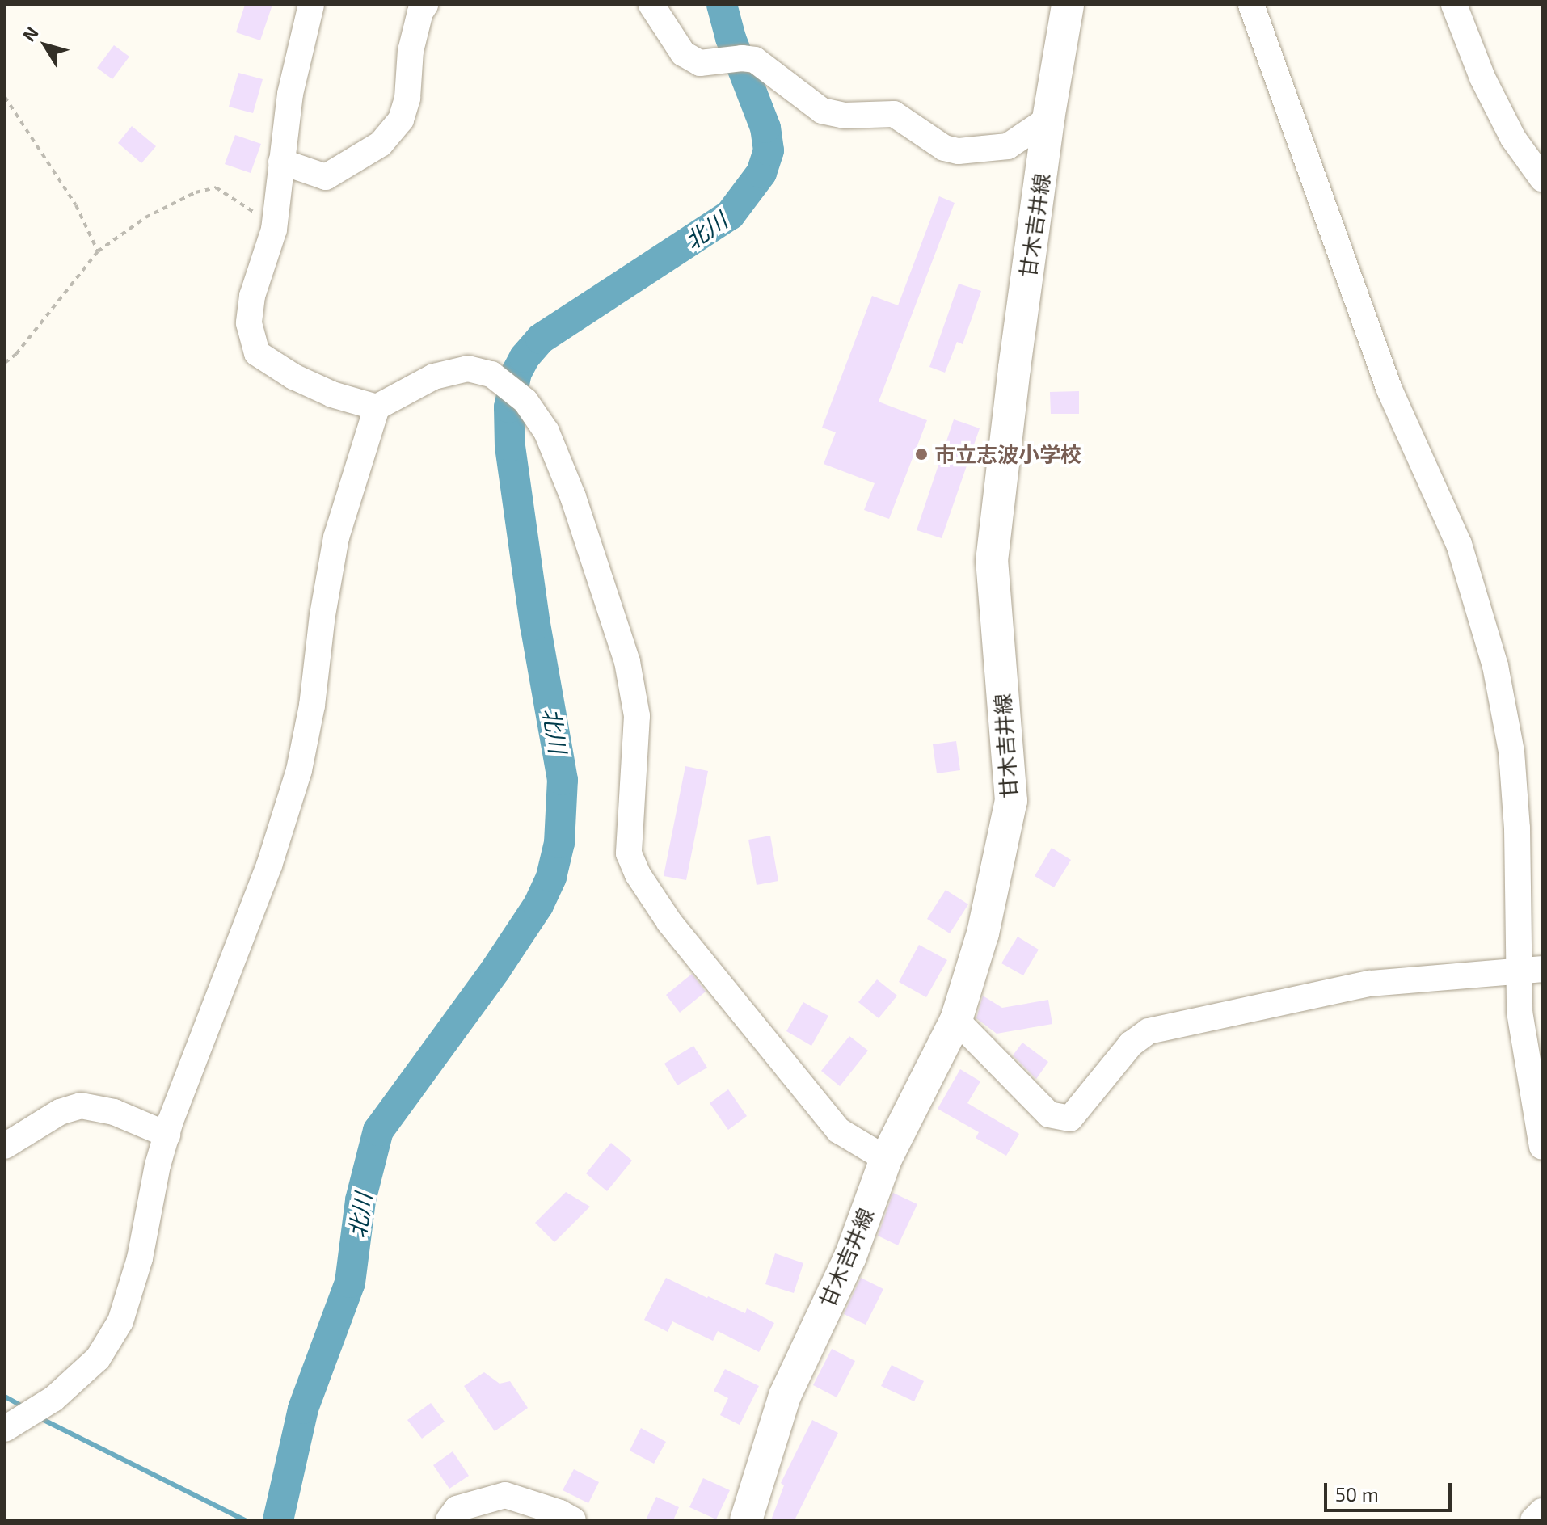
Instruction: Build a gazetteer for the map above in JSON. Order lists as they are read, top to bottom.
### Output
{
  "streets": {
    "main road": ["甘木吉井線"]
  },
  "water": ["北川"],
  "places": ["市立志波小学校"],
  "scale_bar": "50 m",
  "north": "top left"
}
